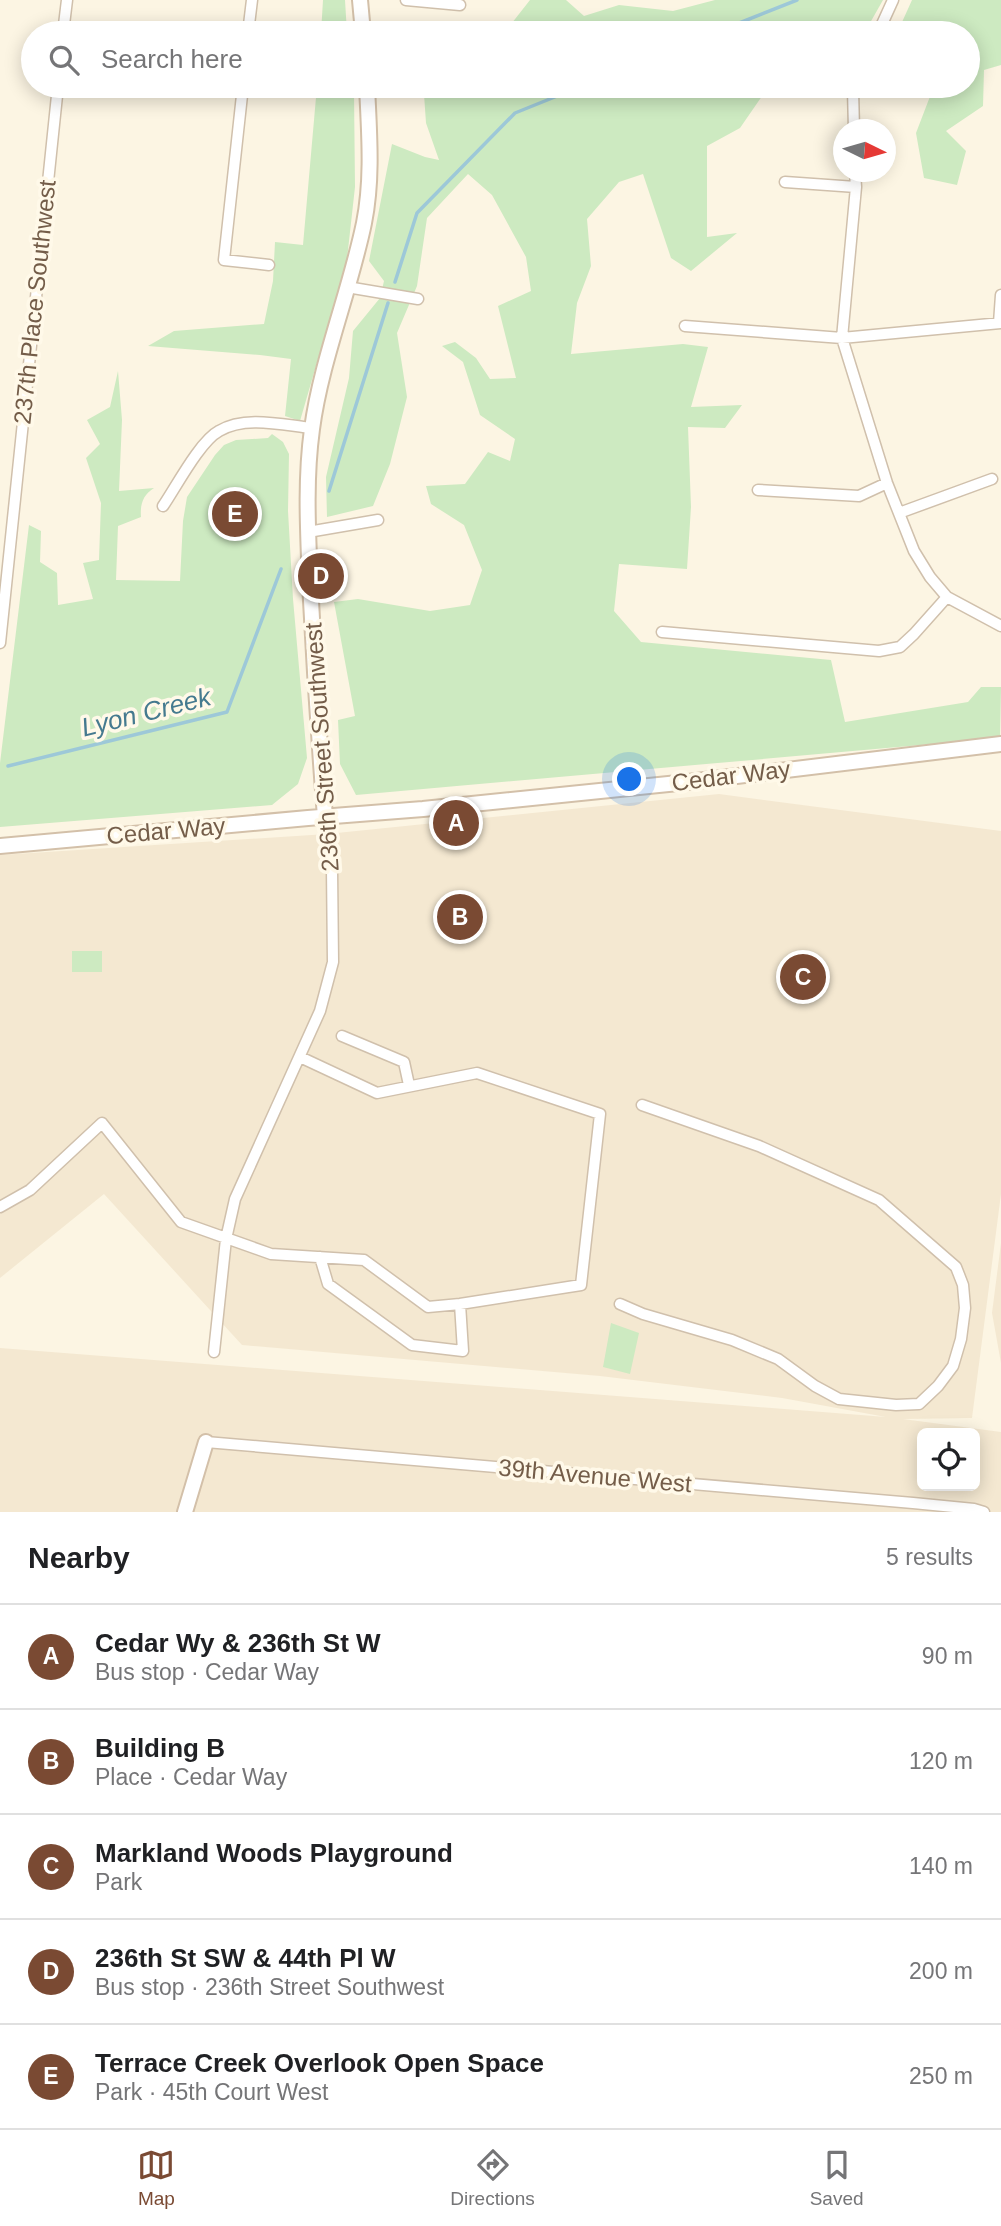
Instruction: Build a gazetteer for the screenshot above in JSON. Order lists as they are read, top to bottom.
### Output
{
  "streets": {
    "main road": ["236th Street Southwest", "Cedar Way"],
    "street": ["237th Place Southwest", "39th Avenue West"]
  },
  "crossings": [
    ["236th Street Southwest", "Cedar Way"]
  ],
  "water": ["Lyon Creek"],
  "north": "right",
  "page": {
    "search": "Search here",
    "pins": [
      "E",
      "D",
      "A",
      "B",
      "C"
    ],
    "heading": ["Nearby", "5 results"],
    "list": [
      {
        "mark": "A",
        "name": "Cedar Wy & 236th St W",
        "note": "Bus stop · Cedar Way",
        "value": "90 m"
      },
      {
        "mark": "B",
        "name": "Building B",
        "note": "Place · Cedar Way",
        "value": "120 m"
      },
      {
        "mark": "C",
        "name": "Markland Woods Playground",
        "note": "Park",
        "value": "140 m"
      },
      {
        "mark": "D",
        "name": "236th St SW & 44th Pl W",
        "note": "Bus stop · 236th Street Southwest",
        "value": "200 m"
      },
      {
        "mark": "E",
        "name": "Terrace Creek Overlook Open Space",
        "note": "Park · 45th Court West",
        "value": "250 m"
      }
    ],
    "nav": ["Map", "Directions", "Saved"]
  }
}
